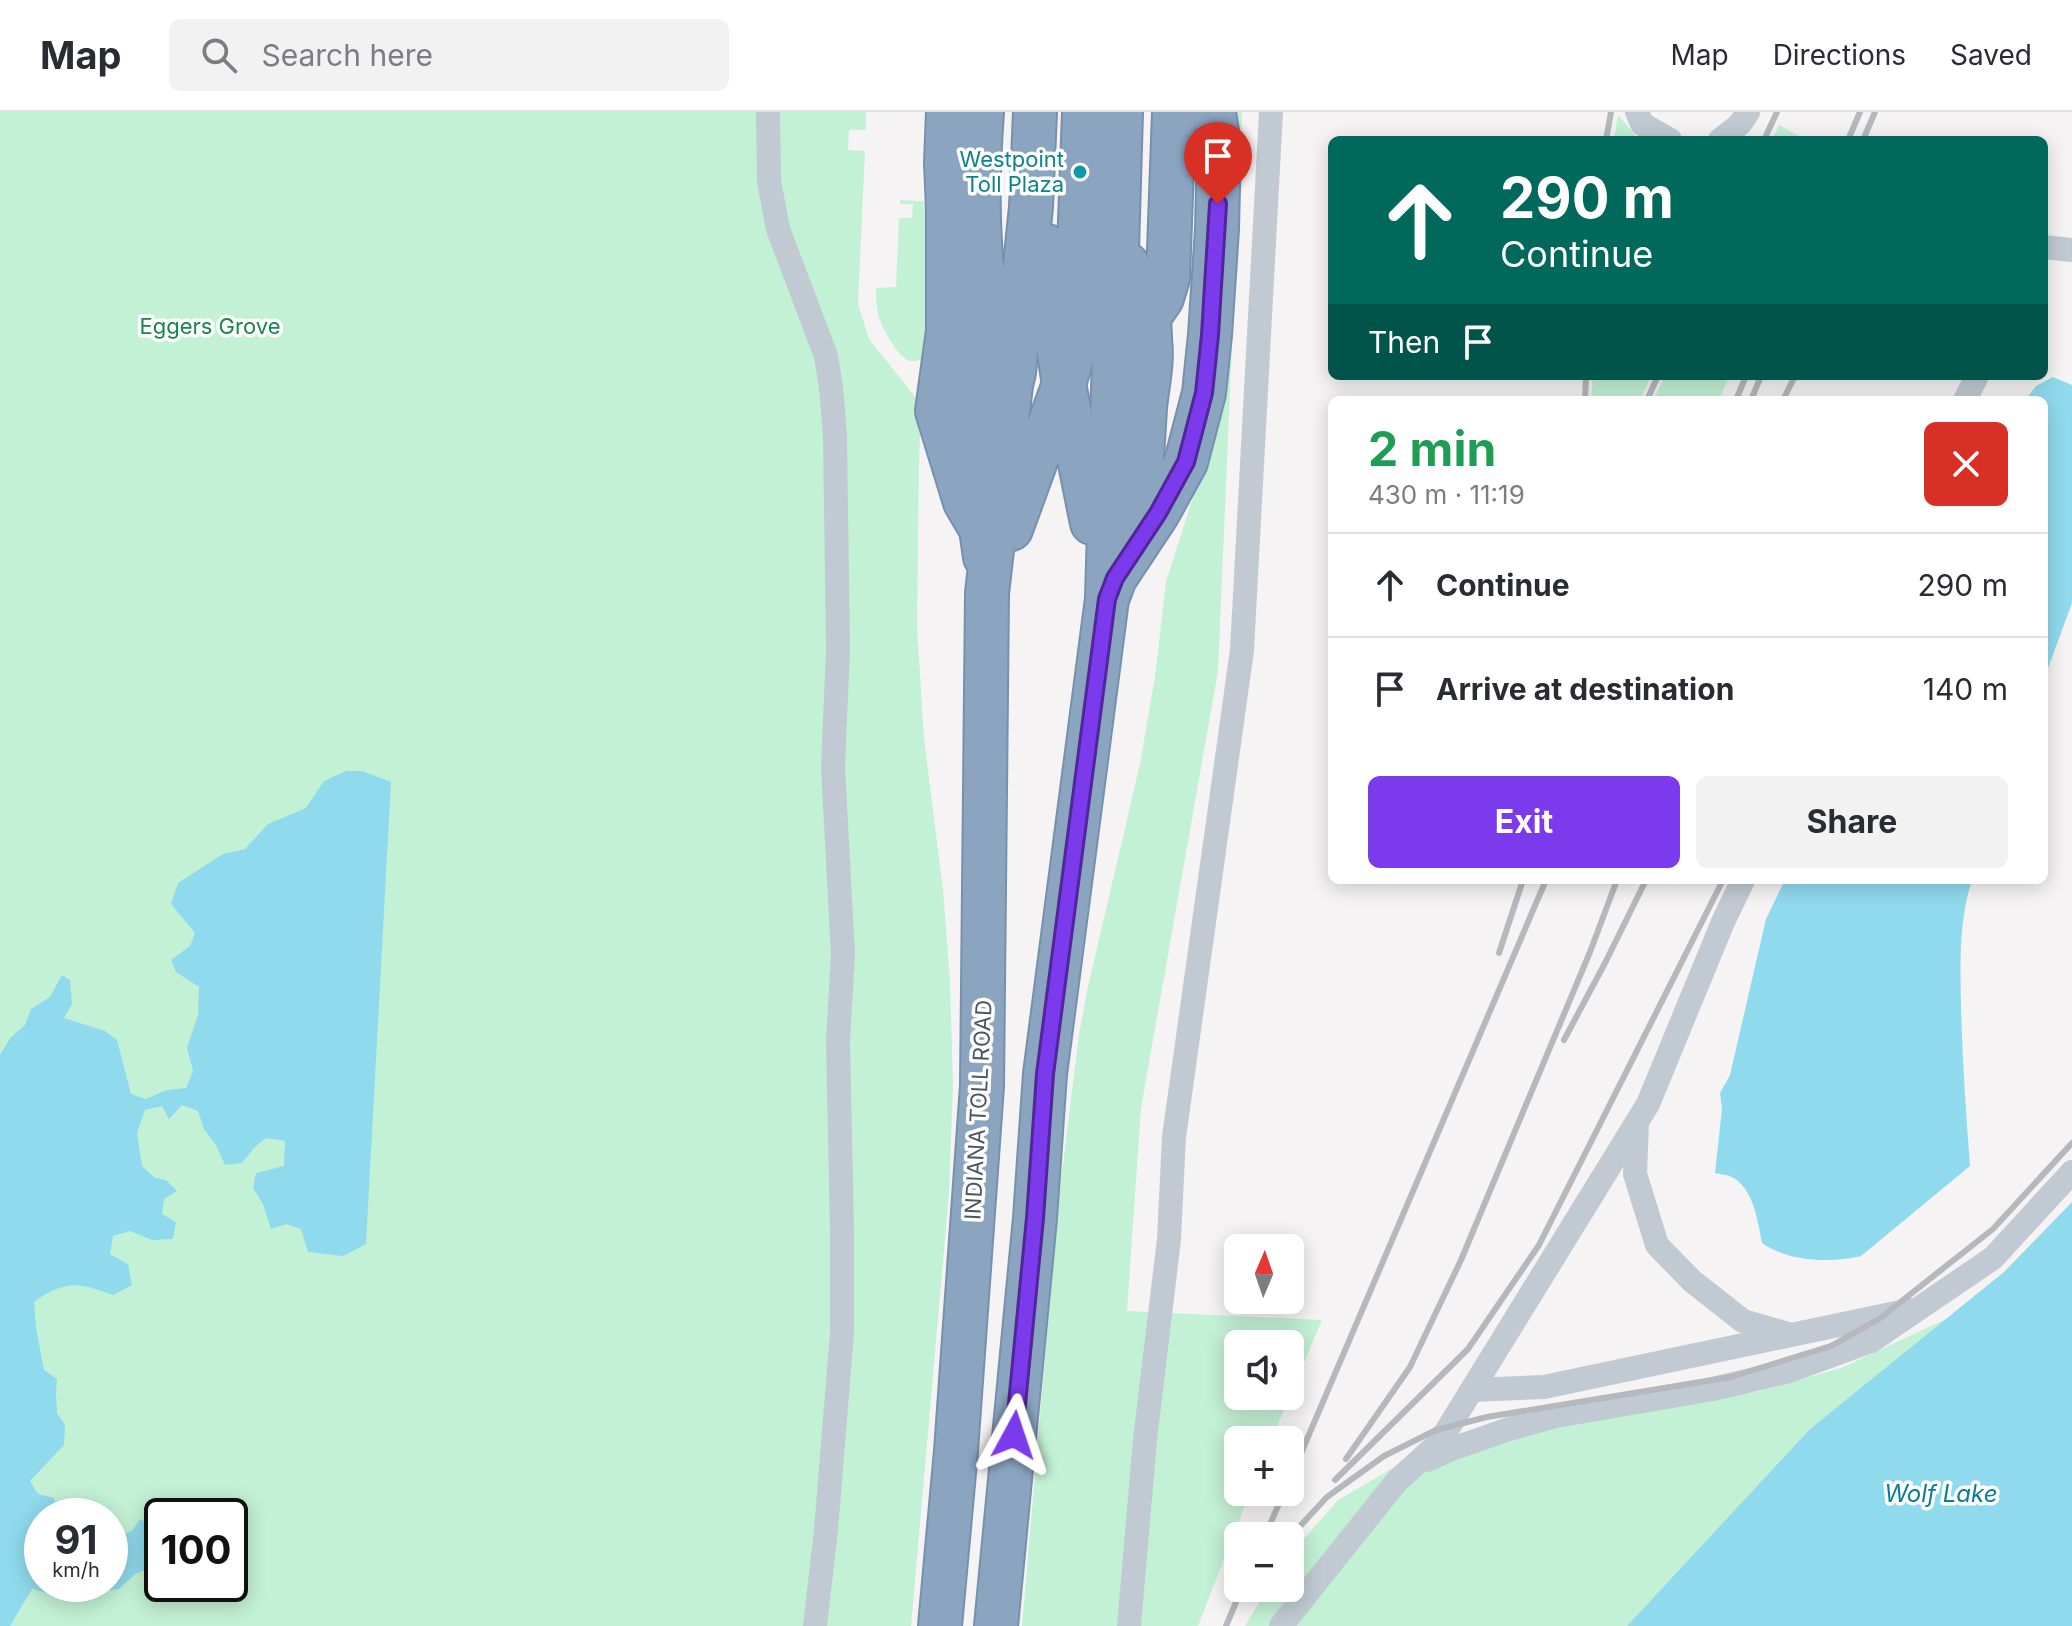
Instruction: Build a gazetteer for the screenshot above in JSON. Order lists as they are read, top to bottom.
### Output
{
  "streets": {
    "highway": ["INDIANA TOLL ROAD"]
  },
  "water": ["Wolf Lake"],
  "parks": ["Eggers Grove"],
  "places": ["Westpoint Toll Plaza"],
  "north": "top",
  "page": {
    "header": "Map",
    "search": "Search here",
    "nav": ["Map", "Directions", "Saved"],
    "turn": ["290 m", "Continue"],
    "then": "Then",
    "heading": ["2 min", "430 m · 11:19"],
    "list": [
      {
        "name": "Continue",
        "value": "290 m"
      },
      {
        "name": "Arrive at destination",
        "value": "140 m"
      }
    ],
    "buttons": ["Exit", "Share"],
    "map_buttons": ["+", "−"],
    "speed": "91 km/h",
    "limit": "100"
  }
}
